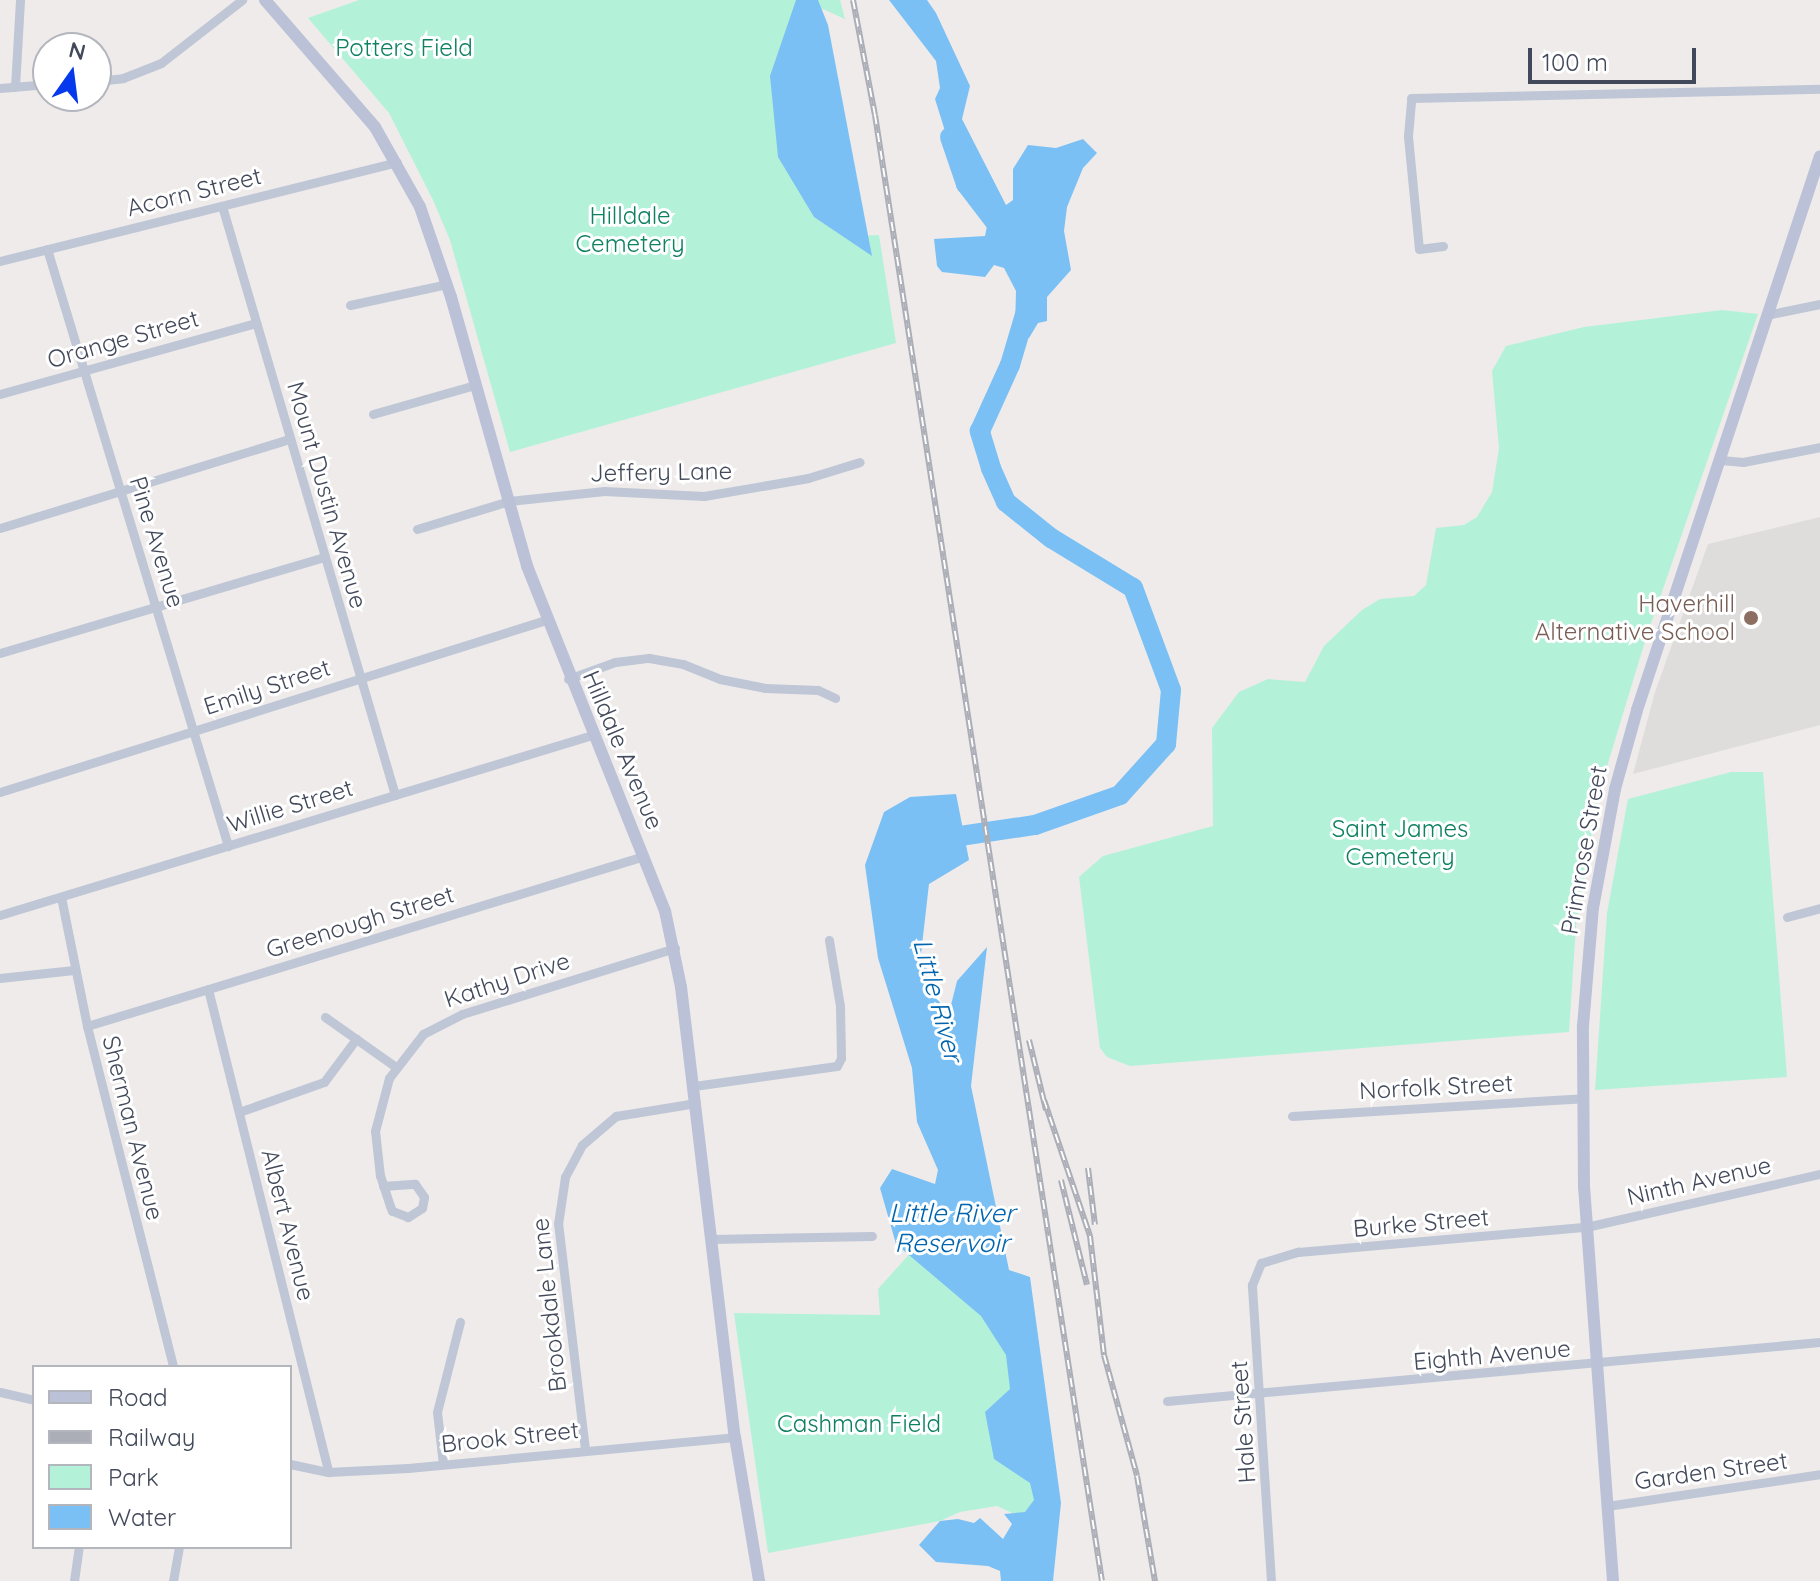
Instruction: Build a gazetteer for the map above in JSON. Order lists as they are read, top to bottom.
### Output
{
  "streets": {
    "main road": ["Hilldale Avenue", "Primrose Street"],
    "street": [
      "Acorn Street",
      "Orange Street",
      "Jeffery Lane",
      "Mount Dustin Avenue",
      "Pine Avenue",
      "Emily Street",
      "Willie Street",
      "Greenough Street",
      "Kathy Drive",
      "Norfolk Street",
      "Sherman Avenue",
      "Ninth Avenue",
      "Burke Street",
      "Albert Avenue",
      "Brookdale Lane",
      "Eighth Avenue",
      "Hale Street",
      "Brook Street",
      "Garden Street"
    ]
  },
  "crossings": [
    ["Acorn Street", "Mount Dustin Avenue"],
    ["Acorn Street", "Pine Avenue"],
    ["Acorn Street", "Hilldale Avenue"],
    ["Orange Street", "Mount Dustin Avenue"],
    ["Orange Street", "Pine Avenue"],
    ["Jeffery Lane", "Hilldale Avenue"],
    ["Mount Dustin Avenue", "Emily Street"],
    ["Mount Dustin Avenue", "Willie Street"],
    ["Pine Avenue", "Emily Street"],
    ["Pine Avenue", "Willie Street"],
    ["Emily Street", "Hilldale Avenue"],
    ["Hilldale Avenue", "Willie Street"],
    ["Hilldale Avenue", "Greenough Street"],
    ["Hilldale Avenue", "Kathy Drive"],
    ["Hilldale Avenue", "Brookdale Lane"],
    ["Hilldale Avenue", "Brook Street"],
    ["Willie Street", "Sherman Avenue"],
    ["Primrose Street", "Norfolk Street"],
    ["Primrose Street", "Ninth Avenue"],
    ["Primrose Street", "Burke Street"],
    ["Primrose Street", "Eighth Avenue"],
    ["Primrose Street", "Garden Street"],
    ["Greenough Street", "Sherman Avenue"],
    ["Greenough Street", "Albert Avenue"],
    ["Ninth Avenue", "Burke Street"],
    ["Burke Street", "Hale Street"],
    ["Albert Avenue", "Brook Street"],
    ["Brookdale Lane", "Brook Street"],
    ["Eighth Avenue", "Hale Street"]
  ],
  "water": ["Little River", "Little River Reservoir"],
  "parks": [
    "Potters Field",
    "Hilldale Cemetery",
    "Saint James Cemetery",
    "Cashman Field"
  ],
  "places": ["Haverhill Alternative School"],
  "legend": [
    "Road",
    "Railway",
    "Park",
    "Water"
  ],
  "scale_bar": "100 m",
  "north": "top"
}
